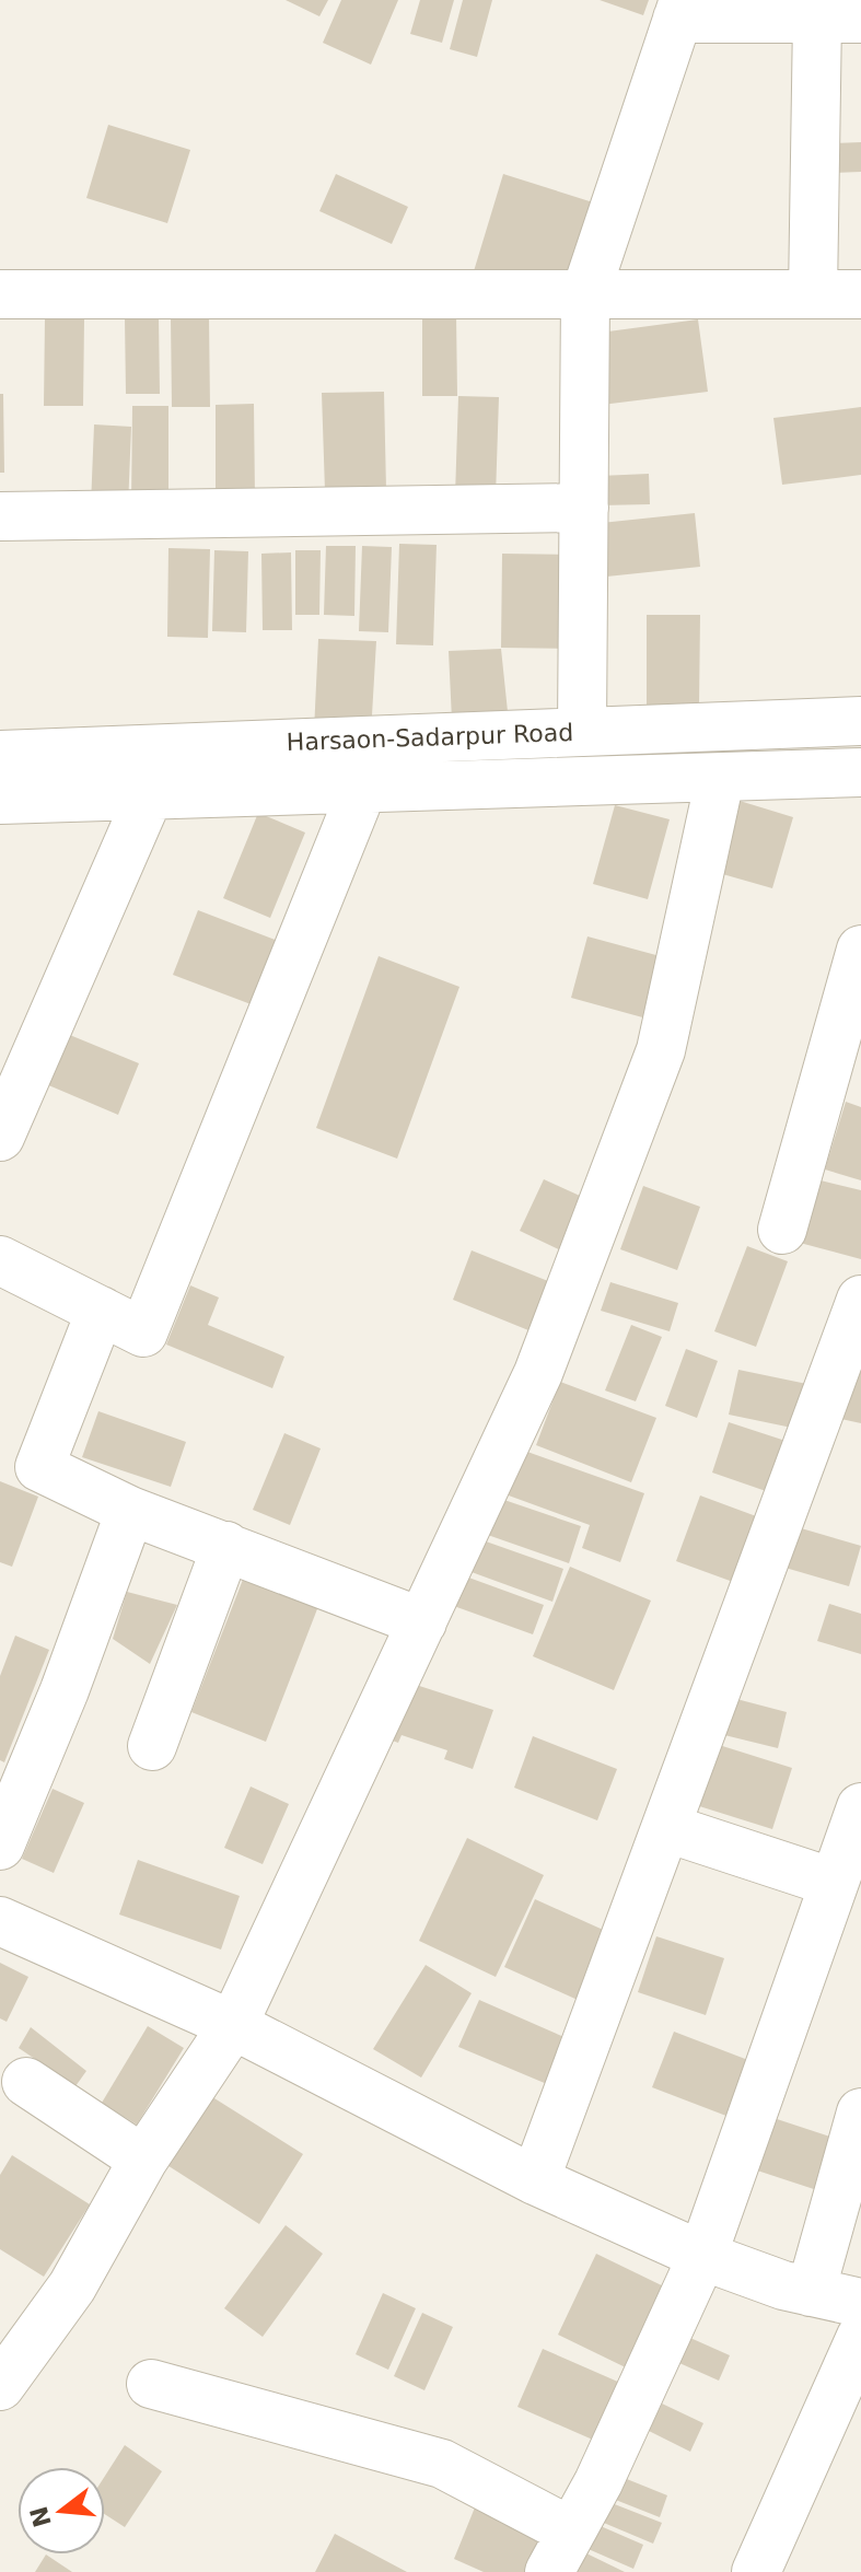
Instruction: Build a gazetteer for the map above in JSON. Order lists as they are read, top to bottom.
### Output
{
  "streets": {
    "street": ["Harsaon-Sadarpur Road"]
  },
  "north": "left"
}
